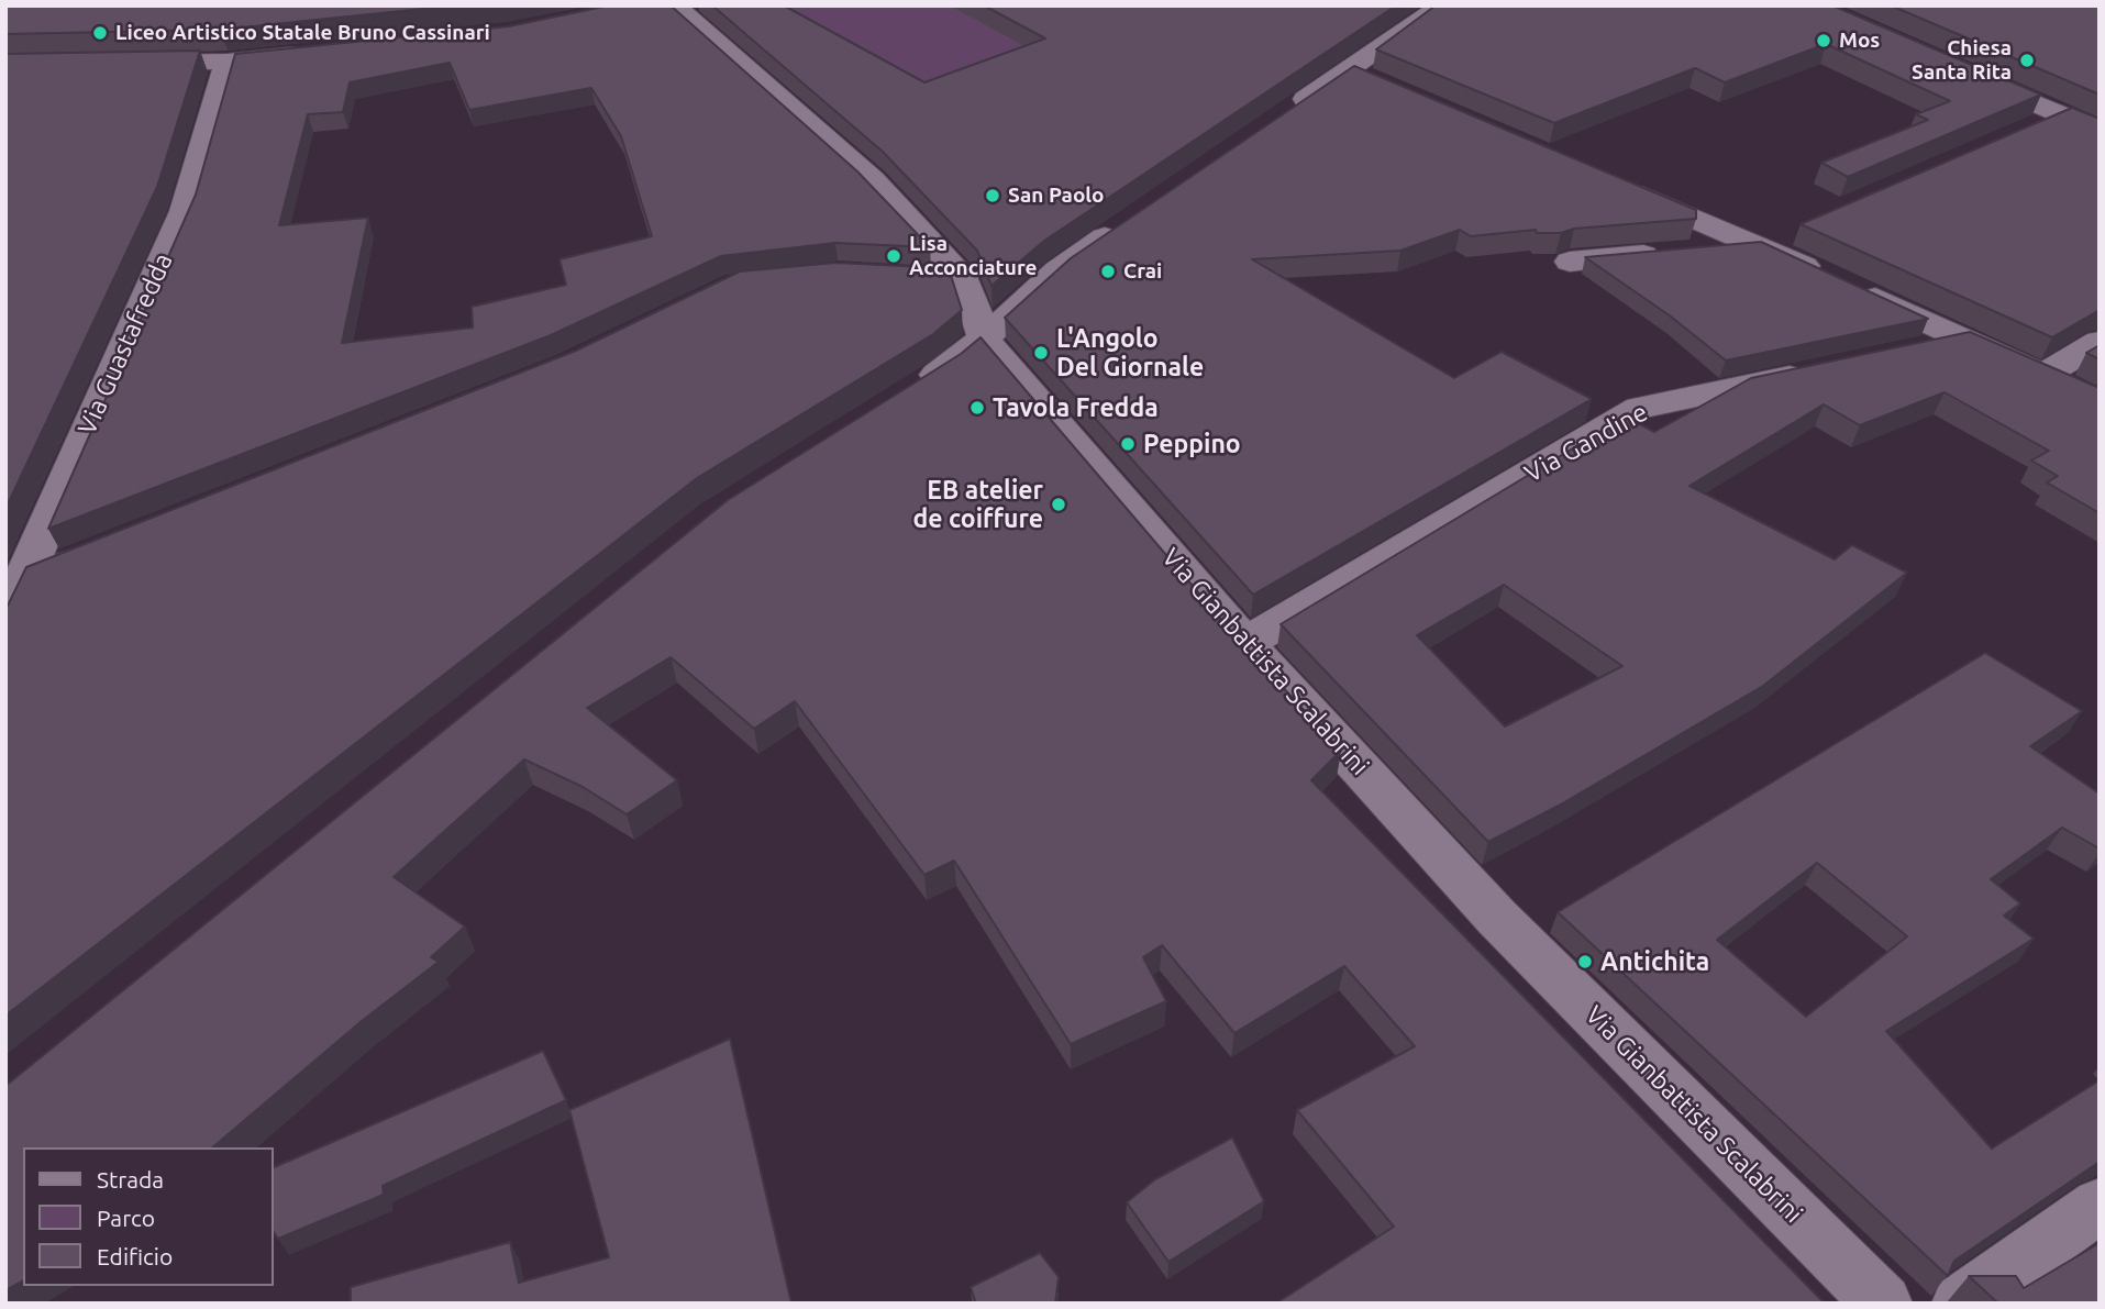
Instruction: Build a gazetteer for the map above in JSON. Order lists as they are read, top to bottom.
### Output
{
  "streets": {
    "street": ["Via Guastafredda", "Via Gandine", "Via Gianbattista Scalabrini"]
  },
  "crossings": [
    ["Via Gandine", "Via Gianbattista Scalabrini"]
  ],
  "places": [
    "Liceo Artistico Statale Bruno Cassinari",
    "Mos",
    "Chiesa Santa Rita",
    "San Paolo",
    "Lisa Acconciature",
    "Crai",
    "L'Angolo Del Giornale",
    "Tavola Fredda",
    "Peppino",
    "EB atelier de coiffure",
    "Antichita"
  ],
  "legend": ["Strada", "Parco", "Edificio"]
}
